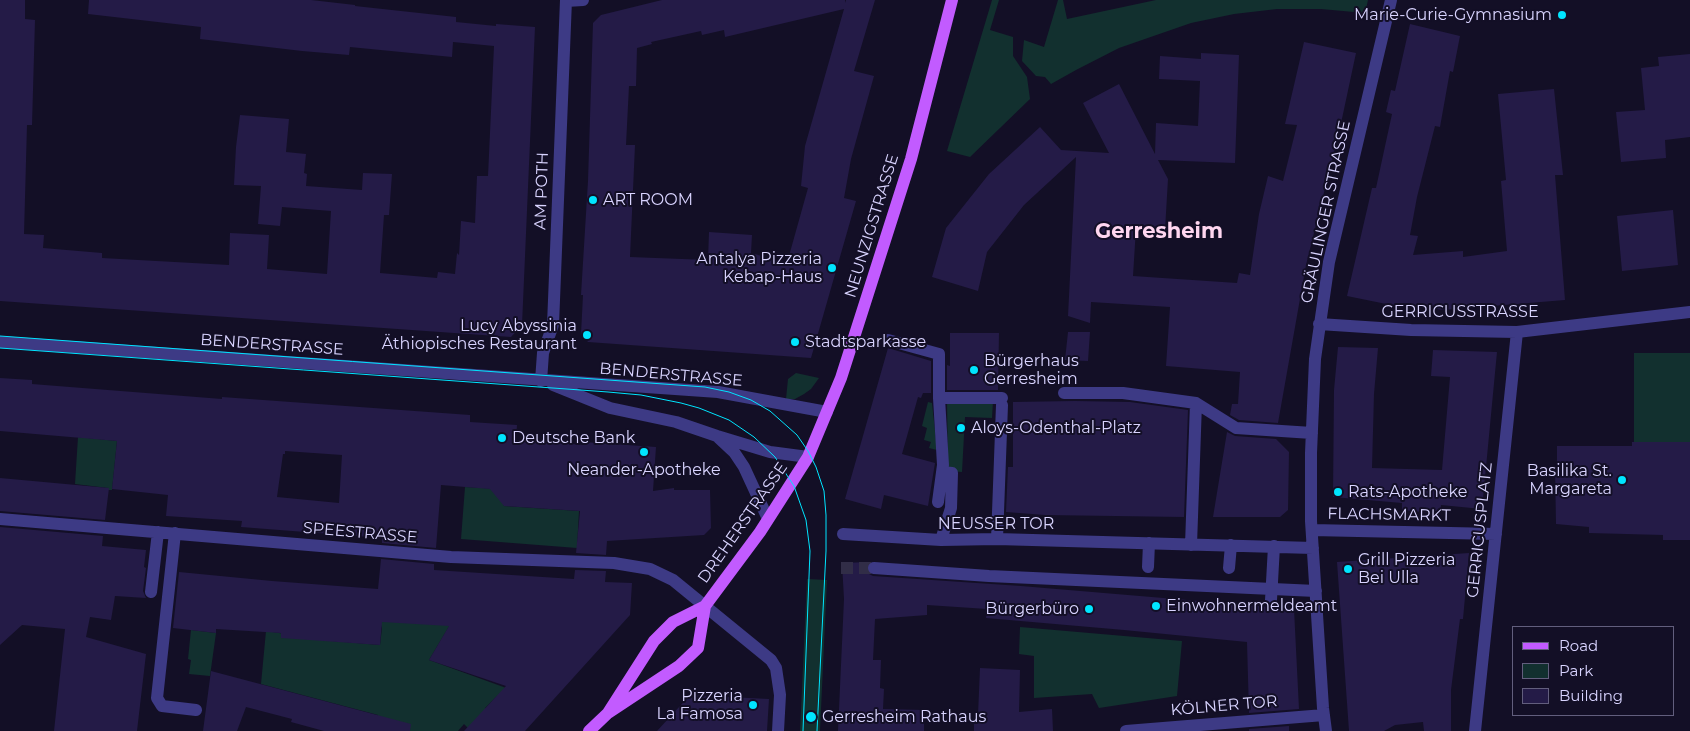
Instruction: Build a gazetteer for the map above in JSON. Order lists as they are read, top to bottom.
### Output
{
  "streets": {
    "main road": ["NEUNZIGSTRASSE", "DREHERSTRASSE"],
    "street": [
      "AM POTH",
      "GRÄULINGER STRASSE",
      "GERRICUSSTRASSE",
      "BENDERSTRASSE",
      "FLACHSMARKT",
      "NEUSSER TOR",
      "GERRICUSPLATZ",
      "SPEESTRASSE",
      "KÖLNER TOR"
    ]
  },
  "crossings": [
    ["AM POTH", "BENDERSTRASSE"],
    ["GRÄULINGER STRASSE", "GERRICUSSTRASSE"],
    ["GRÄULINGER STRASSE", "FLACHSMARKT"],
    ["GRÄULINGER STRASSE", "NEUSSER TOR"],
    ["NEUNZIGSTRASSE", "BENDERSTRASSE"],
    ["NEUNZIGSTRASSE", "DREHERSTRASSE"],
    ["GERRICUSSTRASSE", "GERRICUSPLATZ"],
    ["BENDERSTRASSE", "DREHERSTRASSE"],
    ["FLACHSMARKT", "GERRICUSPLATZ"],
    ["DREHERSTRASSE", "SPEESTRASSE"]
  ],
  "districts": ["Gerresheim"],
  "places": [
    "Marie-Curie-Gymnasium",
    "ART ROOM",
    "Antalya Pizzeria Kebap-Haus",
    "Lucy Abyssinia Äthiopisches Restaurant",
    "Stadtsparkasse",
    "Bürgerhaus Gerresheim",
    "Aloys-Odenthal-Platz",
    "Deutsche Bank",
    "Neander-Apotheke",
    "Basilika St. Margareta",
    "Rats-Apotheke",
    "Grill Pizzeria Bei Ulla",
    "Einwohnermeldeamt",
    "Bürgerbüro",
    "Pizzeria La Famosa",
    "Gerresheim Rathaus"
  ],
  "legend": ["Road", "Park", "Building"]
}
